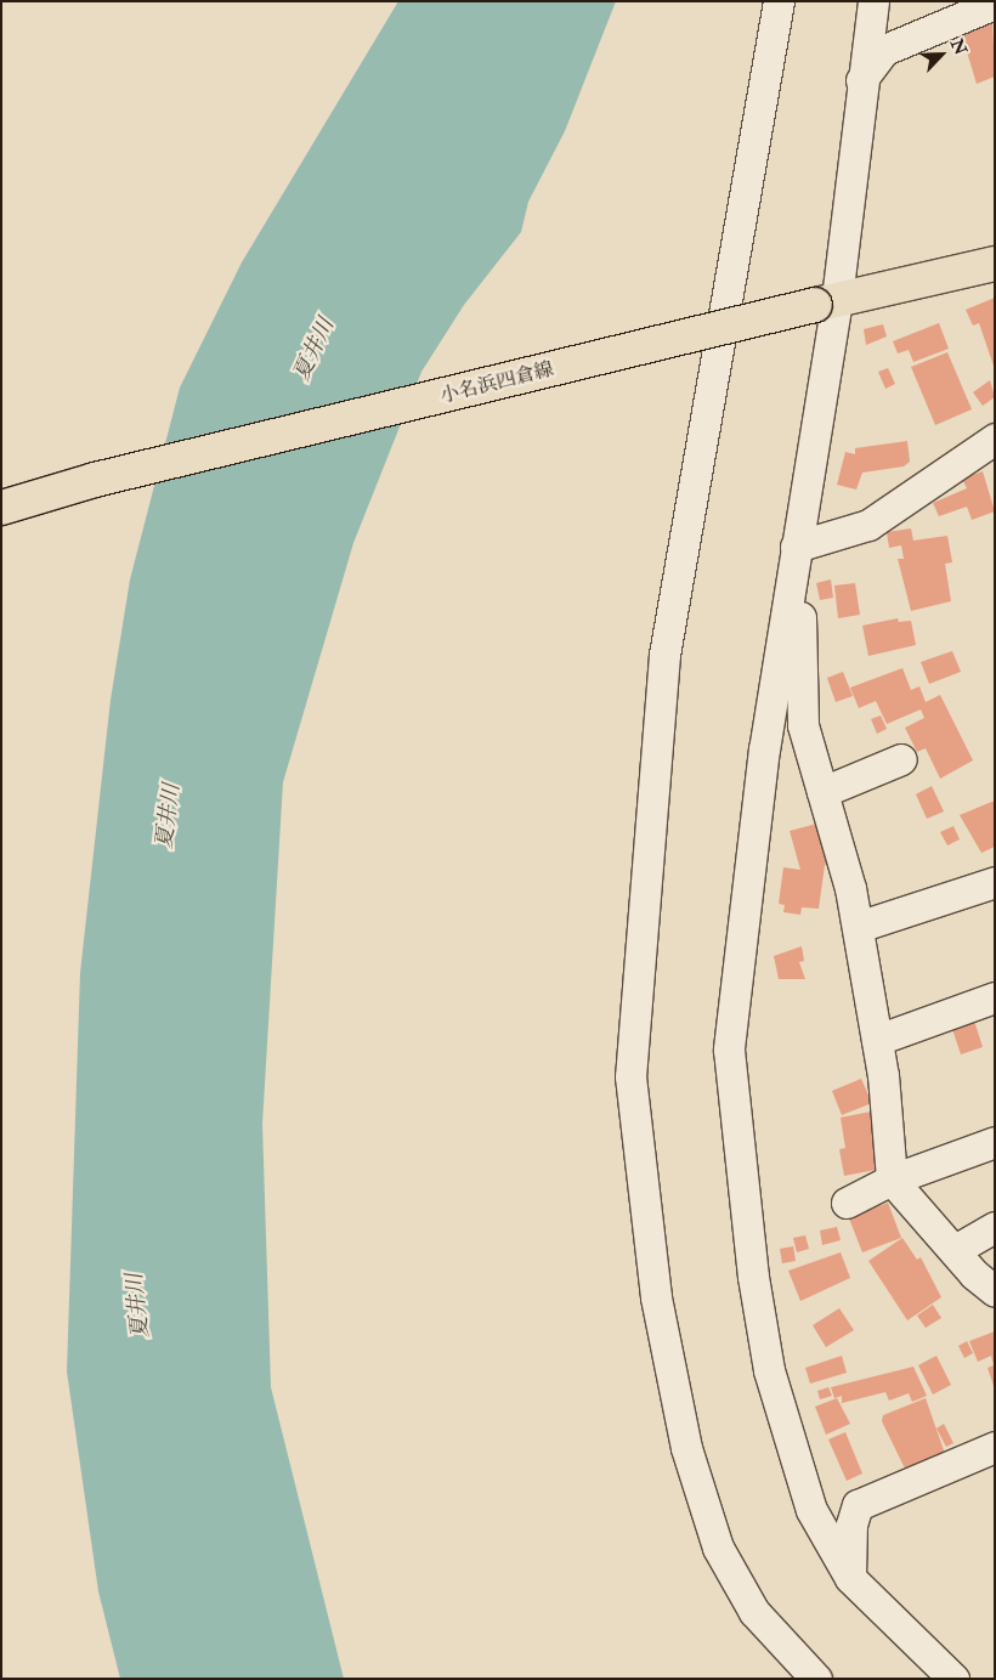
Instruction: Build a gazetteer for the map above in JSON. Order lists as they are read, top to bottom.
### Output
{
  "streets": {
    "main road": ["小名浜四倉線"]
  },
  "water": ["夏井川"],
  "north": "top right"
}
